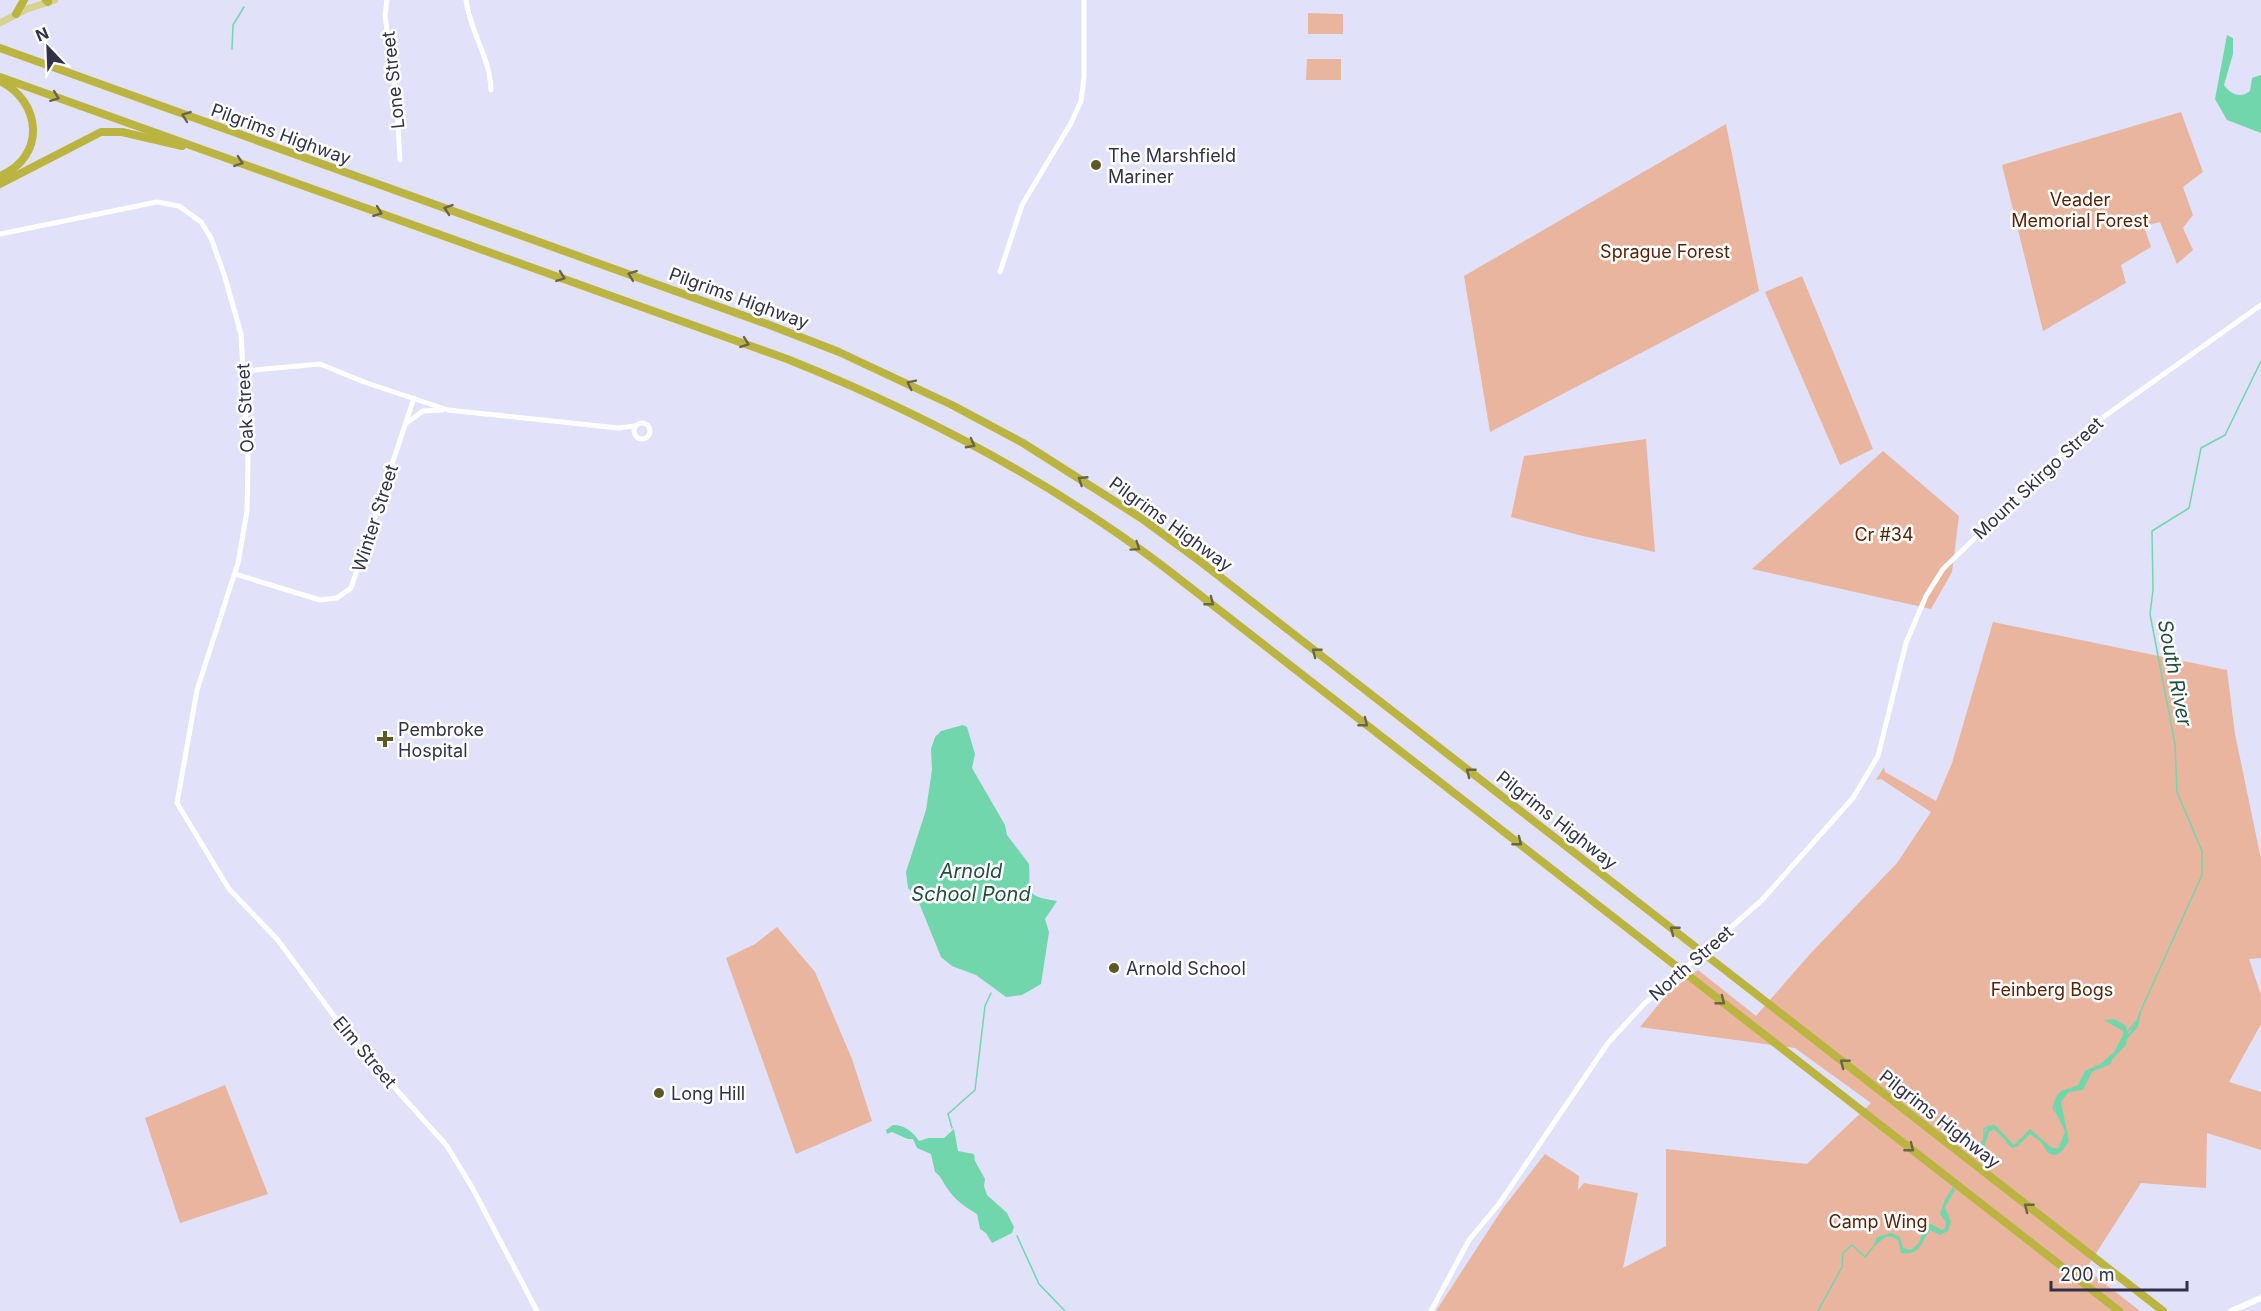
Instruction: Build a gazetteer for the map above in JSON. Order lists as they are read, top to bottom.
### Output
{
  "streets": {
    "highway": ["Pilgrims Highway"],
    "street": [
      "Lone Street",
      "Oak Street",
      "Mount Skirgo Street",
      "Winter Street",
      "North Street",
      "Elm Street"
    ]
  },
  "crossings": [
    ["Oak Street", "Winter Street"],
    ["Oak Street", "Elm Street"],
    ["Mount Skirgo Street", "North Street"]
  ],
  "water": ["South River", "Arnold School Pond"],
  "parks": [
    "Veader Memorial Forest",
    "Sprague Forest",
    "Cr #34",
    "Feinberg Bogs",
    "Camp Wing"
  ],
  "places": {
    "other": ["The Marshfield Mariner", "Arnold School", "Long Hill"],
    "health": ["Pembroke Hospital"]
  },
  "scale_bar": "200 m",
  "north": "top left"
}
